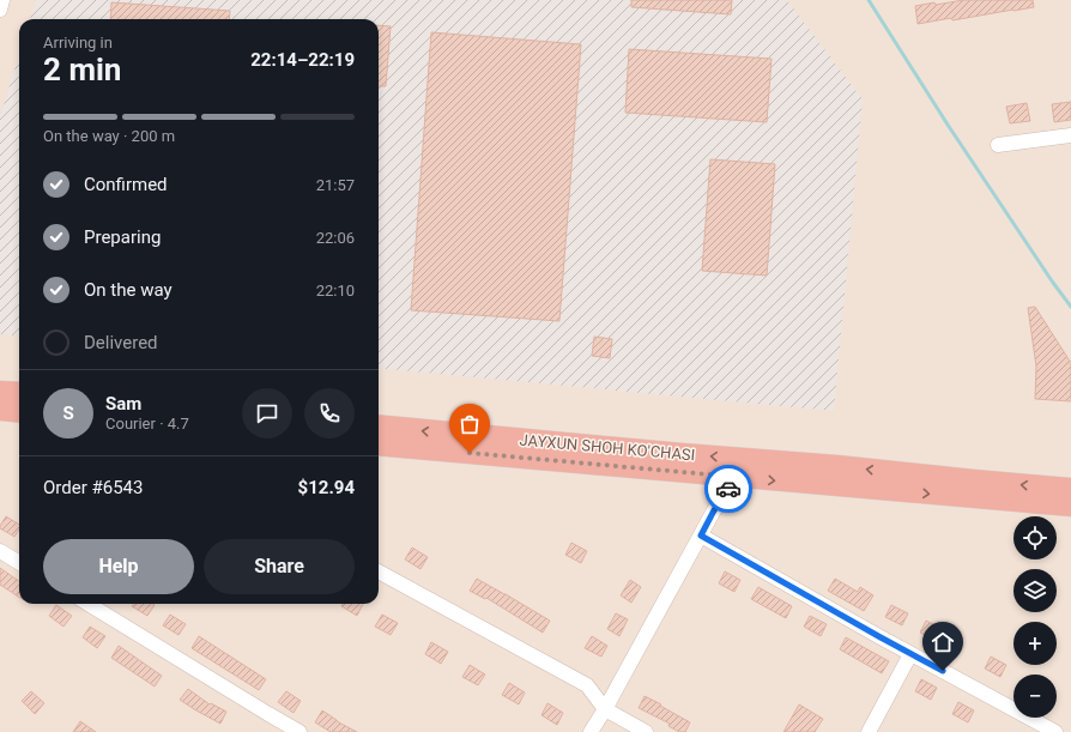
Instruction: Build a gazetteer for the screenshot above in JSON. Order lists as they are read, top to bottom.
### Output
{
  "streets": {
    "highway": ["JAYXUN SHOH KO'CHASI"]
  },
  "page": {
    "heading": ["2 min", "Arriving in", "22:14–22:19"],
    "panel": [
      "Sam",
      "Courier · 4.7",
      "Order #6543",
      "$12.94"
    ],
    "bar": "On the way · 200 m",
    "list": [
      ["Confirmed", "21:57"],
      ["Preparing", "22:06"],
      ["On the way", "22:10"],
      "Delivered"
    ],
    "round": "S",
    "map_buttons": ["+", "−"],
    "buttons": ["Help", "Share"]
  }
}
